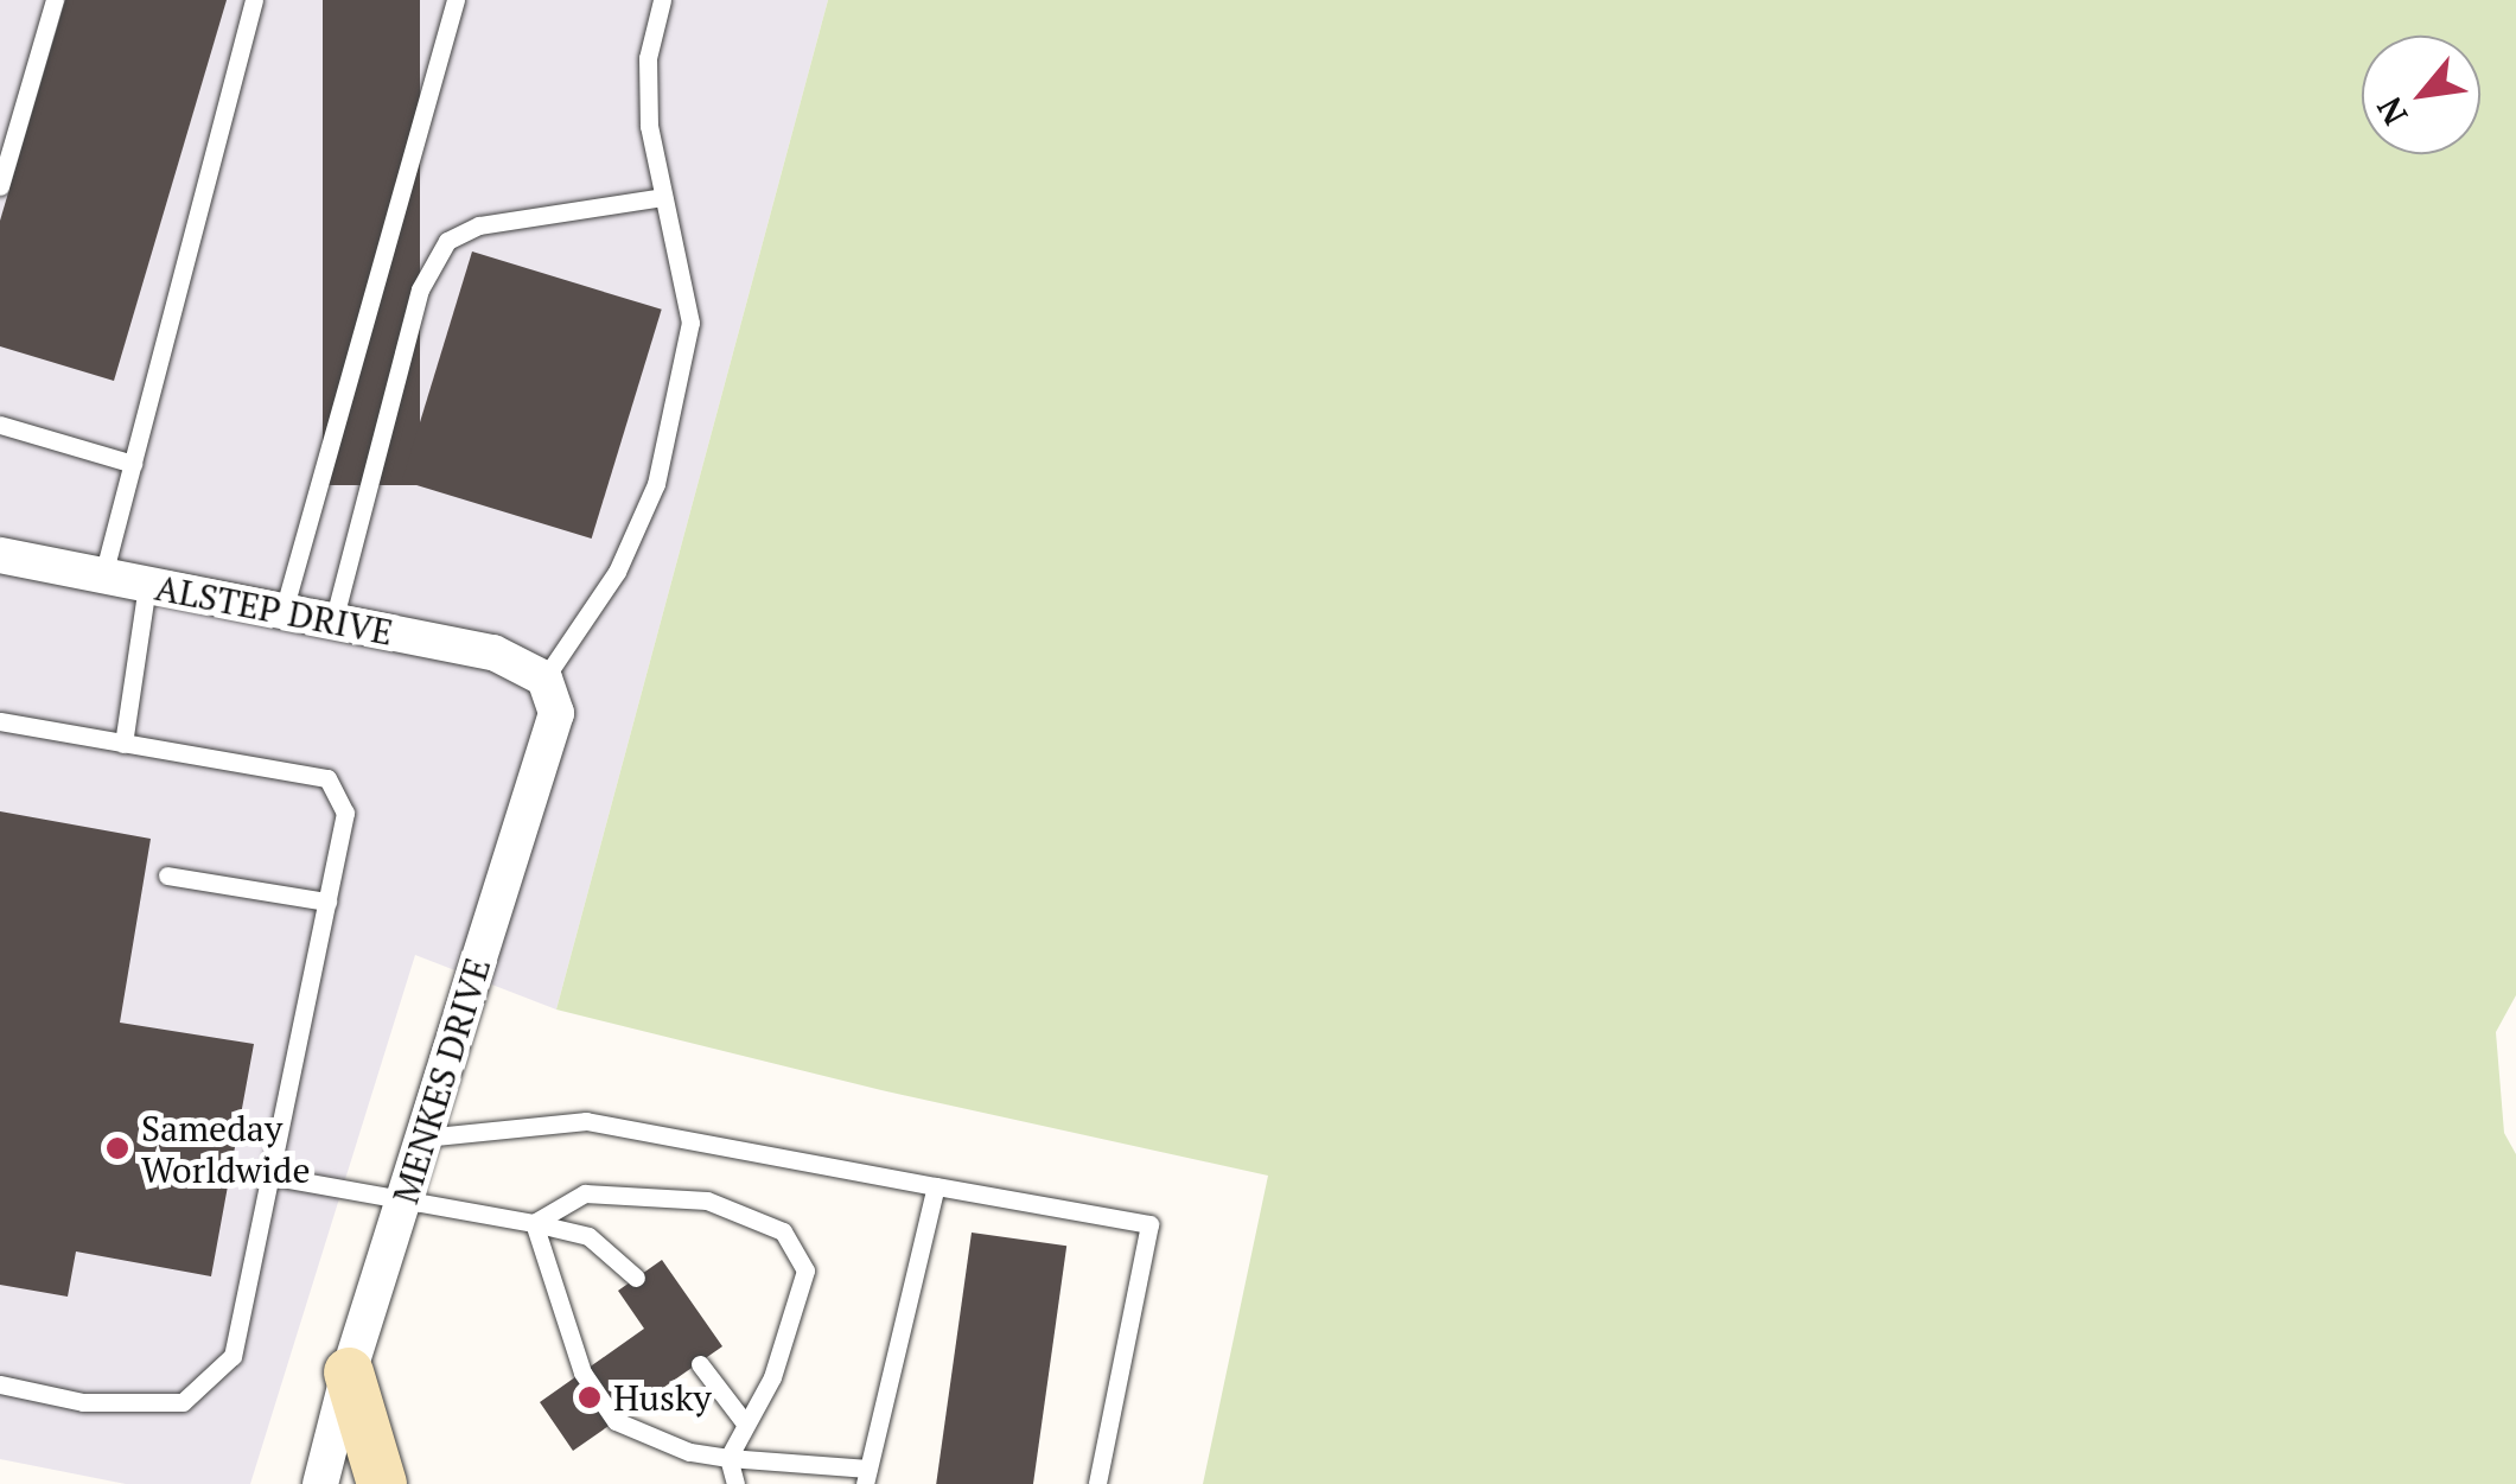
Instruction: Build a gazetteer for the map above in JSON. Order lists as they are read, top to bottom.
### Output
{
  "streets": {
    "street": ["ALSTEP DRIVE", "MENKES DRIVE"]
  },
  "crossings": [
    ["ALSTEP DRIVE", "MENKES DRIVE"]
  ],
  "places": ["Sameday Worldwide", "Husky"],
  "north": "bottom left"
}
